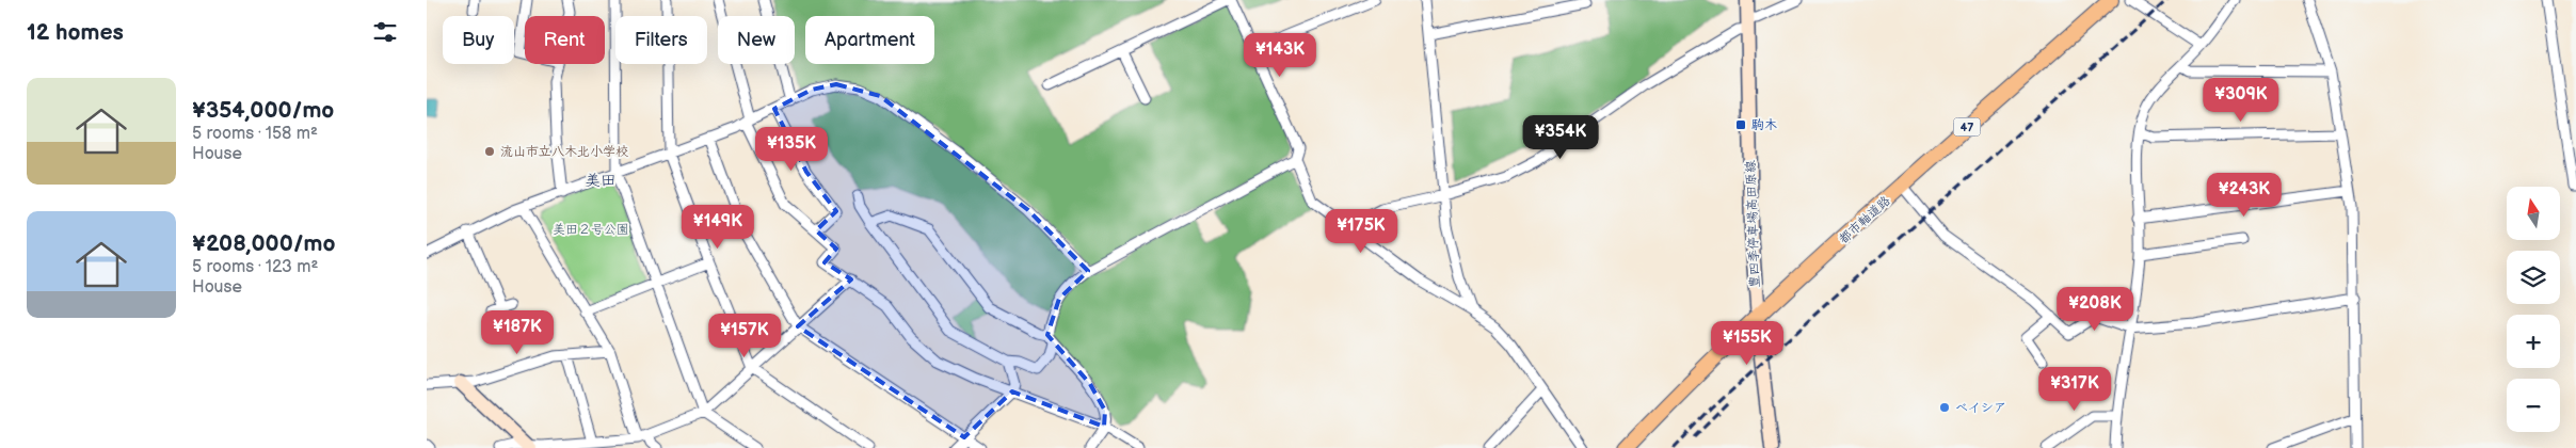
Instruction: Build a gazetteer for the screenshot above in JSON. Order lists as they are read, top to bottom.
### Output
{
  "streets": {
    "main road": ["47", "都市軸道路", "豊四季停車場高田原線"]
  },
  "crossings": [
    ["都市軸道路", "豊四季停車場高田原線"]
  ],
  "districts": ["美田"],
  "parks": ["美田２号公園"],
  "places": {
    "transit": ["駒木"],
    "other": ["流山市立八木北小学校", "ベイシア"]
  },
  "north": "top",
  "page": {
    "heading": "12 homes",
    "chip": [
      "Buy",
      "Rent",
      "Filters",
      "New",
      "Apartment"
    ],
    "price": [
      "¥143K",
      "¥309K",
      "¥354K",
      "¥135K",
      "¥243K",
      "¥149K",
      "¥175K",
      "¥208K",
      "¥187K",
      "¥157K",
      "¥155K",
      "¥317K"
    ],
    "list": [
      {
        "name": "¥354,000/mo",
        "note": "5 rooms · 158 m² · House"
      },
      {
        "name": "¥208,000/mo",
        "note": "5 rooms · 123 m² · House"
      }
    ],
    "map_buttons": ["+", "−"]
  }
}
